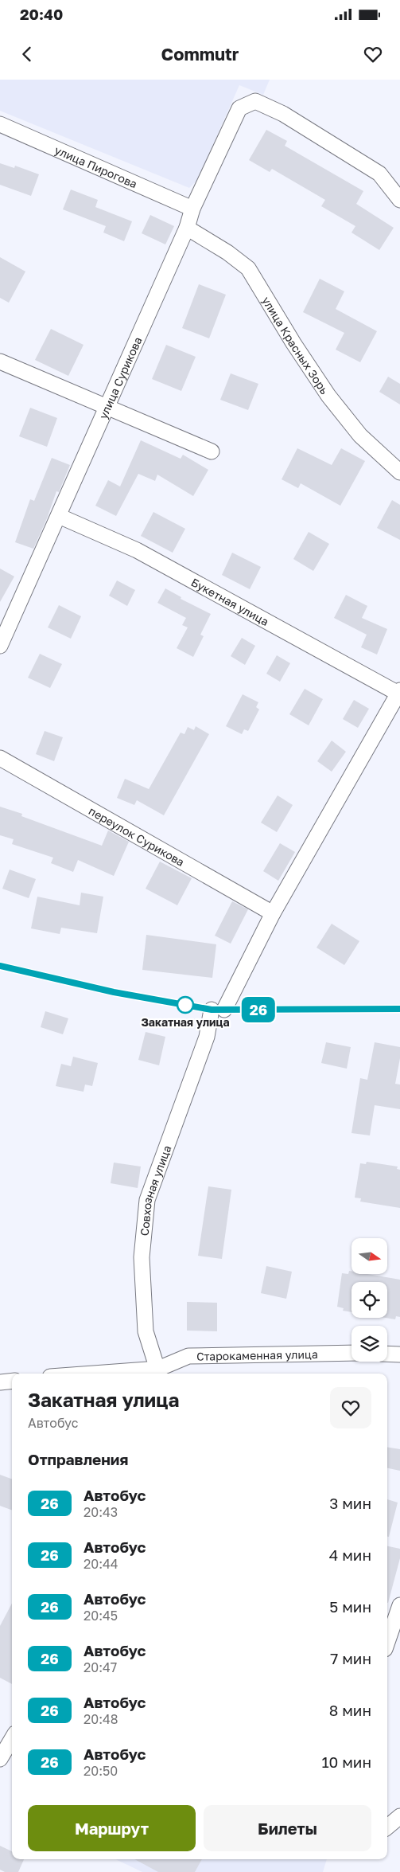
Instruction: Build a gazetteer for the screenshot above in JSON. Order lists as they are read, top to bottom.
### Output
{
  "streets": {
    "street": [
      "улица Пирогова",
      "улица Красных Зорь",
      "улица Сурикова",
      "Букетная улица",
      "переулок Сурикова",
      "Совхозная улица",
      "Старокаменная улица"
    ]
  },
  "crossings": [
    ["улица Пирогова", "улица Сурикова"],
    ["улица Красных Зорь", "улица Сурикова"],
    ["улица Сурикова", "Букетная улица"],
    ["переулок Сурикова", "Совхозная улица"],
    ["Совхозная улица", "Старокаменная улица"]
  ],
  "places": ["Закатная улица"],
  "lines": ["bus line 26"],
  "north": "right",
  "page": {
    "status": "20:40",
    "header": "Commutr",
    "on_map": "26",
    "heading": [
      ["Закатная улица", "Автобус"],
      "Отправления"
    ],
    "list": [
      {
        "mark": "26",
        "name": "Автобус",
        "note": "20:43",
        "value": "3 мин"
      },
      {
        "mark": "26",
        "name": "Автобус",
        "note": "20:44",
        "value": "4 мин"
      },
      {
        "mark": "26",
        "name": "Автобус",
        "note": "20:45",
        "value": "5 мин"
      },
      {
        "mark": "26",
        "name": "Автобус",
        "note": "20:47",
        "value": "7 мин"
      },
      {
        "mark": "26",
        "name": "Автобус",
        "note": "20:48",
        "value": "8 мин"
      },
      {
        "mark": "26",
        "name": "Автобус",
        "note": "20:50",
        "value": "10 мин"
      }
    ],
    "buttons": ["Маршрут", "Билеты"]
  }
}
